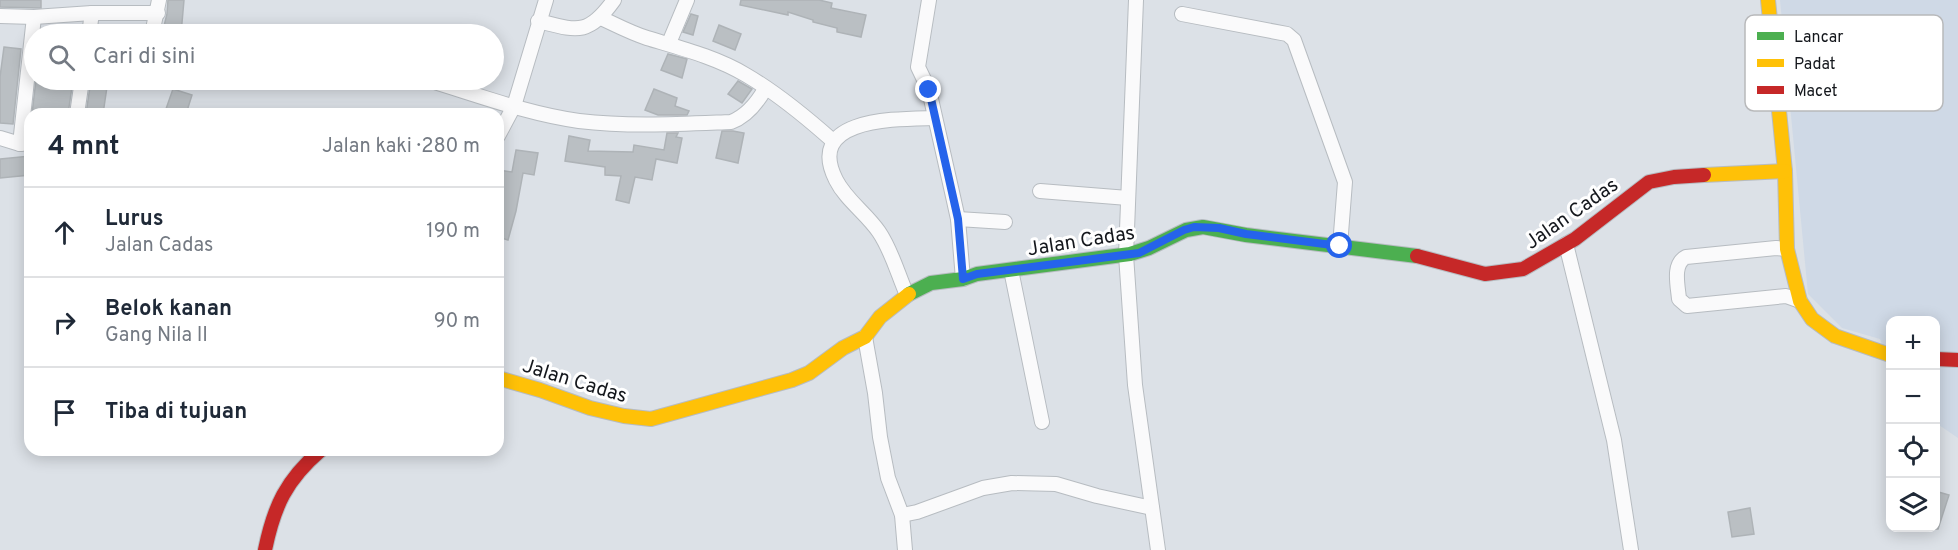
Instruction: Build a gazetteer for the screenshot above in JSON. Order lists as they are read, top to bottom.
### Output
{
  "streets": {
    "street": ["Jalan Cadas"]
  },
  "legend": ["Lancar", "Padat", "Macet"],
  "page": {
    "search": "Cari di sini",
    "heading": ["4 mnt", "Jalan kaki · 280 m"],
    "list": [
      ["Lurus", "Jalan Cadas", "190 m"],
      ["Belok kanan", "Gang Nila II", "90 m"],
      "Tiba di tujuan"
    ],
    "map_buttons": ["+", "−"]
  }
}
